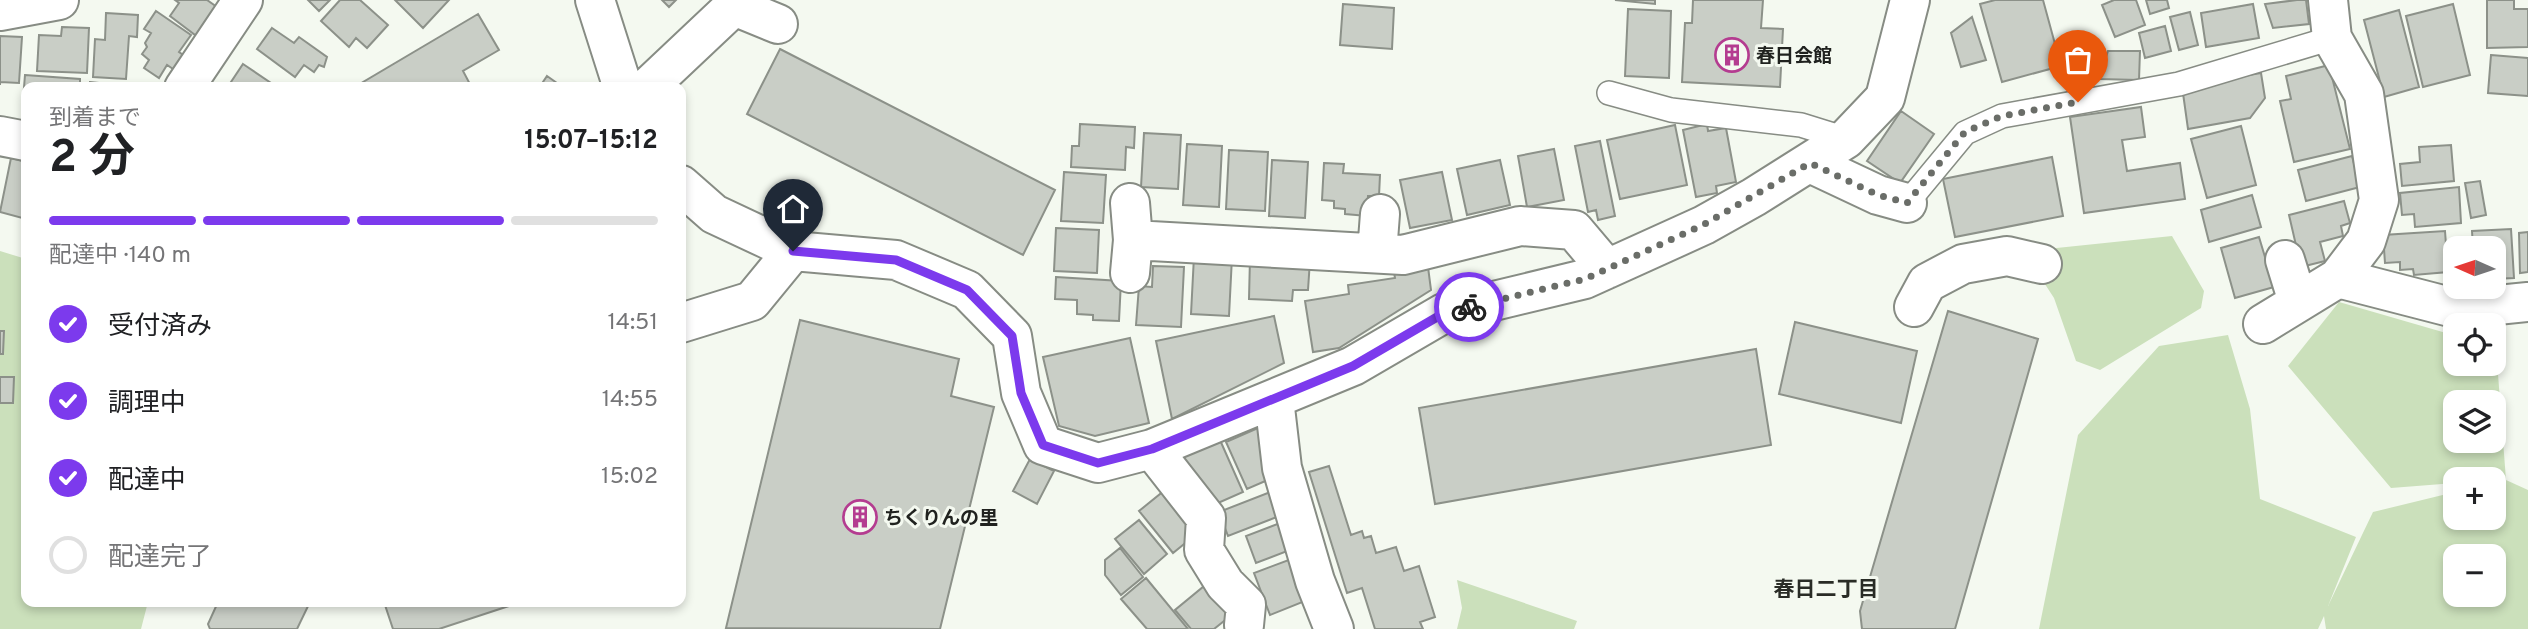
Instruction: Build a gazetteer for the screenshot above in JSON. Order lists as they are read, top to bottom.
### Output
{
  "districts": ["春日二丁目"],
  "places": {
    "building": ["春日会館", "ちくりんの里"]
  },
  "north": "left",
  "page": {
    "heading": ["2 分", "到着まで", "15:07–15:12"],
    "bar": "配達中 · 140 m",
    "map_buttons": ["+", "−"],
    "list": [
      ["受付済み", "14:51"],
      ["調理中", "14:55"],
      ["配達中", "15:02"],
      "配達完了"
    ]
  }
}
